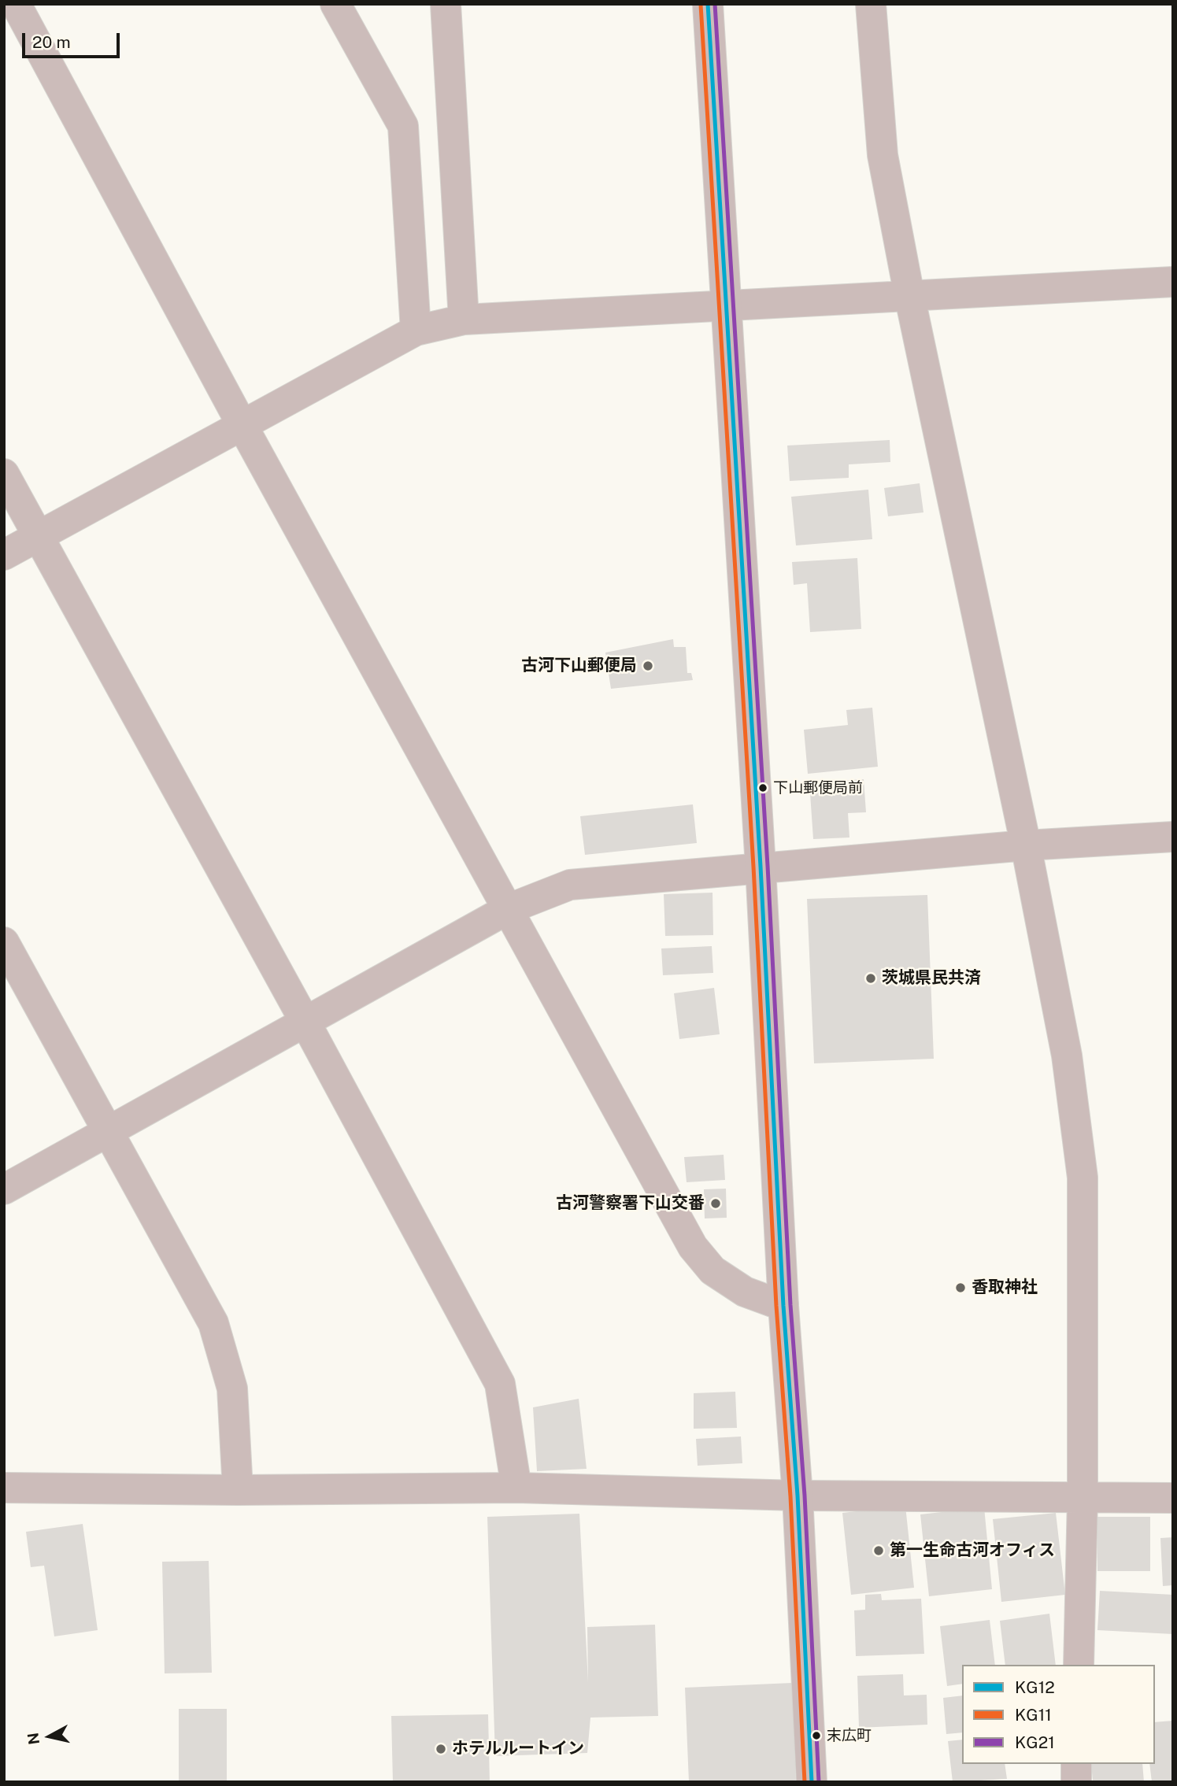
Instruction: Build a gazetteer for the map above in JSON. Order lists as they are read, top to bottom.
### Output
{
  "places": [
    "古河下山郵便局",
    "下山郵便局前",
    "茨城県民共済",
    "古河警察署下山交番",
    "香取神社",
    "第一生命古河オフィス",
    "末広町",
    "ホテルルートイン"
  ],
  "lines": ["transit line KG12", "transit line KG21", "transit line KG11"],
  "legend": ["KG12", "KG11", "KG21"],
  "scale_bar": "20 m",
  "north": "left"
}
